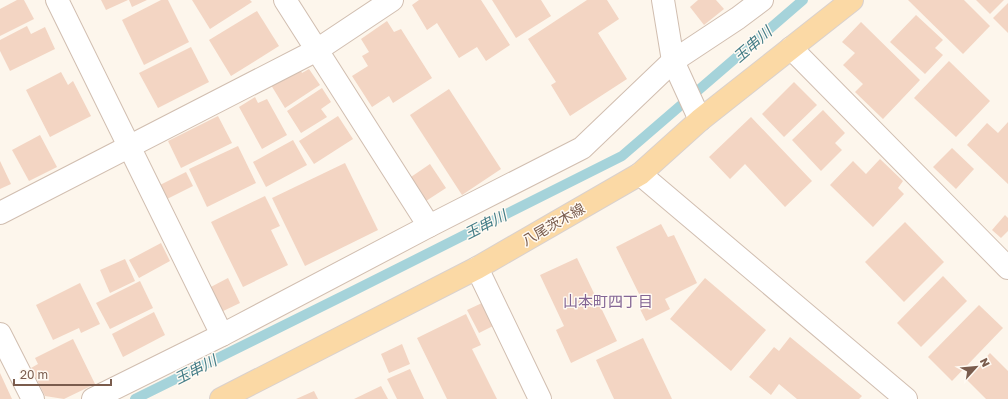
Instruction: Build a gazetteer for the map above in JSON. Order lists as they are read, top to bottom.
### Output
{
  "streets": {
    "main road": ["八尾茨木線"]
  },
  "districts": ["山本町四丁目"],
  "water": ["玉串川"],
  "scale_bar": "20 m",
  "north": "top right"
}
